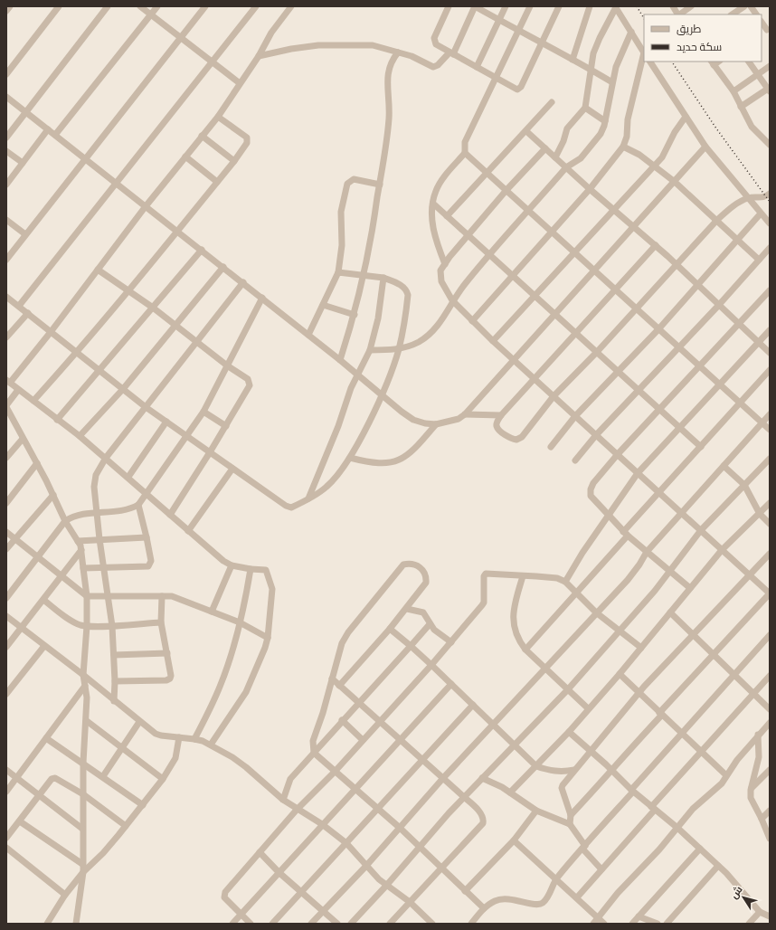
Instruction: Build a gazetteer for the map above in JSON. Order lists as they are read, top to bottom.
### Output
{
  "legend": ["طريق", "سكة حديد"],
  "north": "top left"
}
